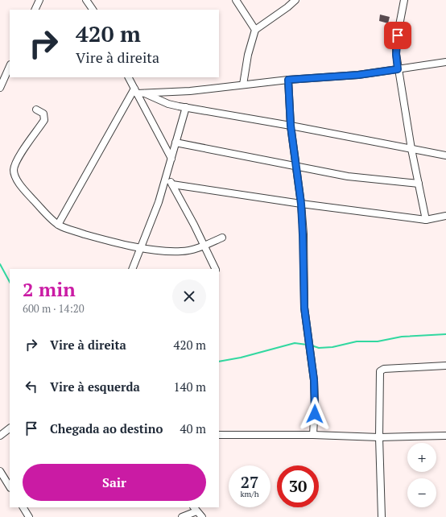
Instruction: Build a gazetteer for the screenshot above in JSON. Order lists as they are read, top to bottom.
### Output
{
  "page": {
    "turn": ["420 m", "Vire à direita"],
    "heading": ["2 min", "600 m · 14:20"],
    "list": [
      {
        "name": "Vire à direita",
        "value": "420 m"
      },
      {
        "name": "Vire à esquerda",
        "value": "140 m"
      },
      {
        "name": "Chegada ao destino",
        "value": "40 m"
      }
    ],
    "map_buttons": ["+", "−"],
    "buttons": "Sair",
    "speed": "27 km/h",
    "limit": "30"
  }
}
